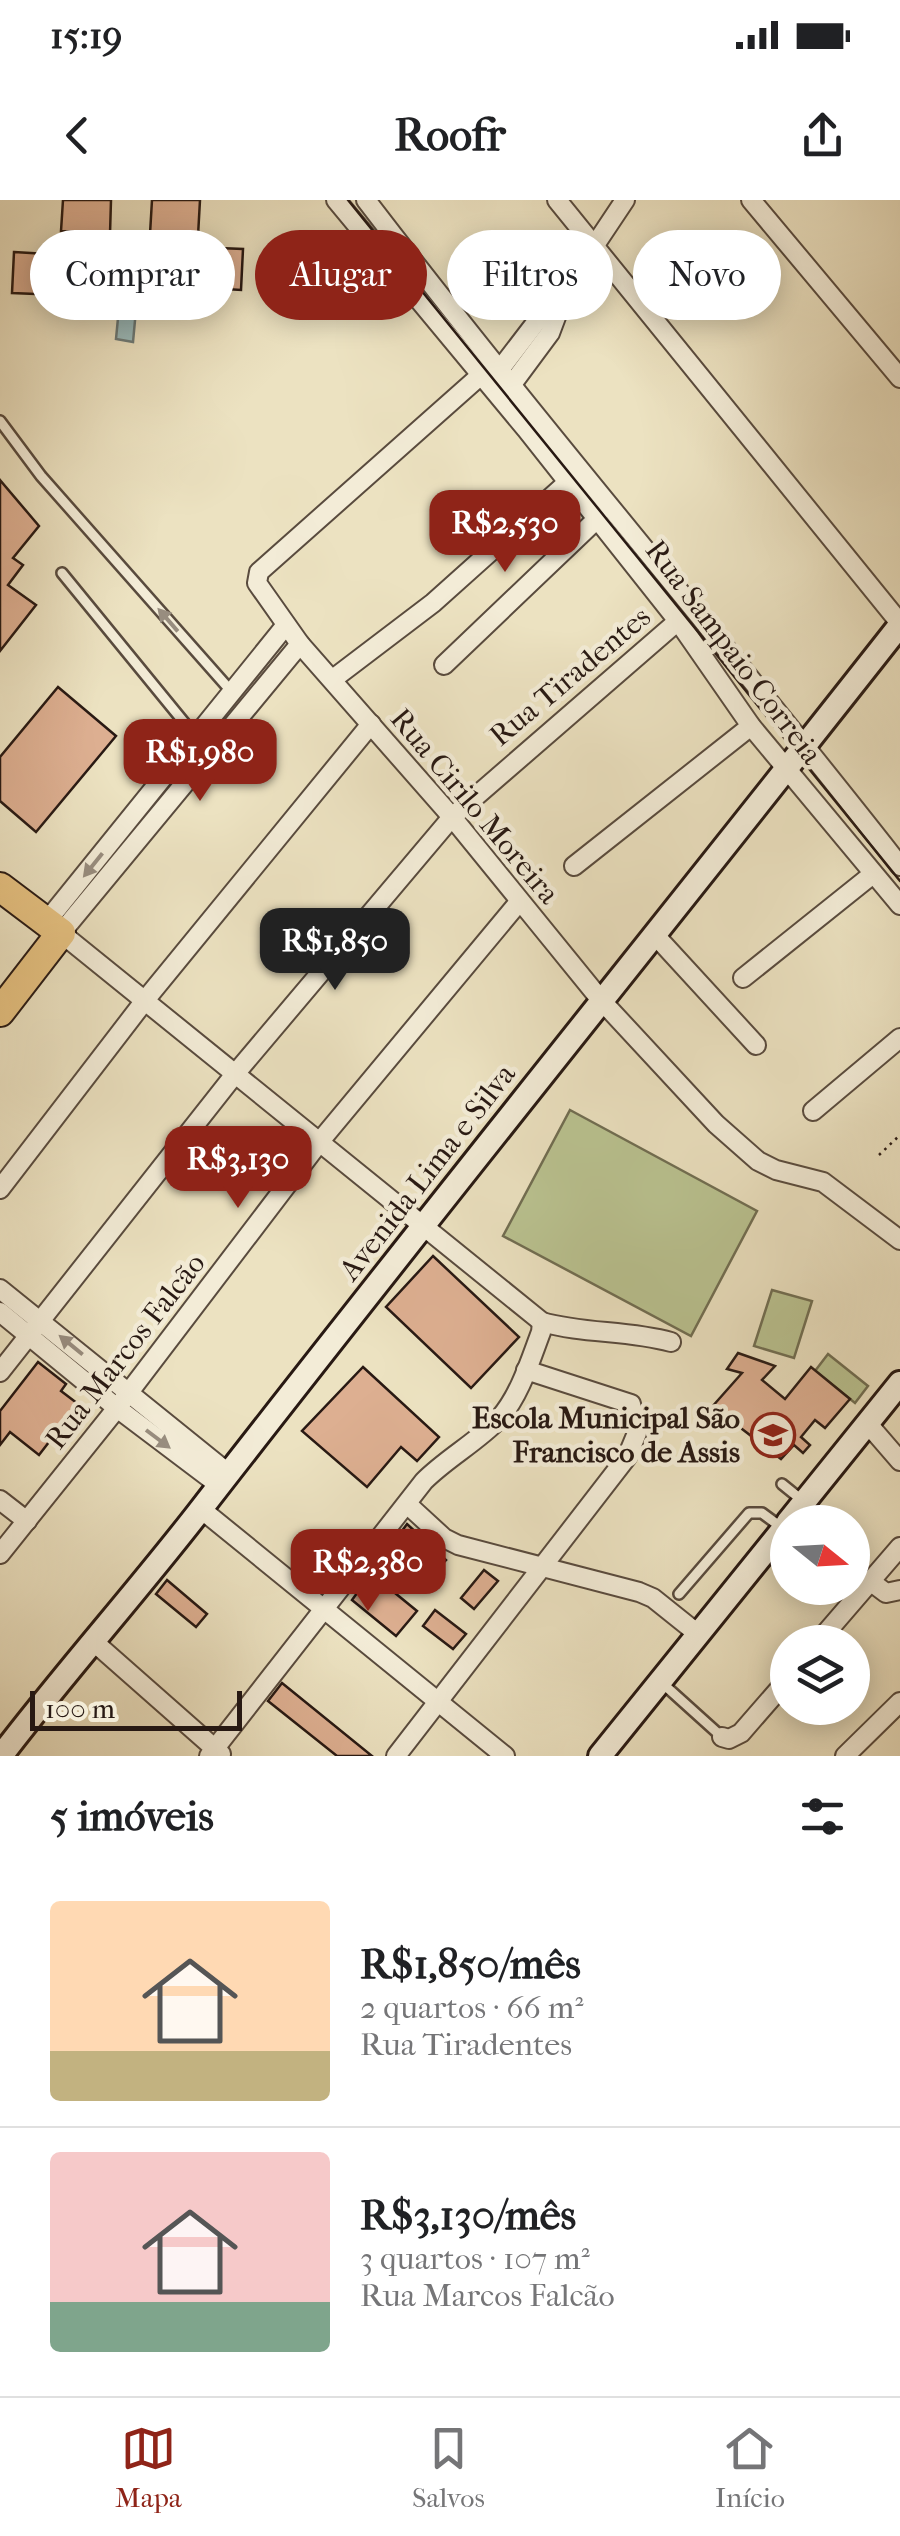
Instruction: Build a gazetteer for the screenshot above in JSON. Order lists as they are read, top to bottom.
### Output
{
  "streets": {
    "main road": ["Avenida Lima e Silva"],
    "street": [
      "Rua Sampaio Correia",
      "Rua Tiradentes",
      "Rua Cirilo Moreira",
      "Rua Marcos Falcão"
    ]
  },
  "crossings": [
    ["Rua Sampaio Correia", "Rua Tiradentes"],
    ["Rua Sampaio Correia", "Rua Cirilo Moreira"],
    ["Rua Sampaio Correia", "Avenida Lima e Silva"],
    ["Rua Tiradentes", "Rua Cirilo Moreira"],
    ["Rua Cirilo Moreira", "Avenida Lima e Silva"],
    ["Rua Cirilo Moreira", "Rua Marcos Falcão"]
  ],
  "places": {
    "school or university": ["Escola Municipal São Francisco de Assis"]
  },
  "scale_bar": "100 m",
  "north": "right",
  "page": {
    "status": "15:19",
    "header": "Roofr",
    "chip": [
      "Comprar",
      "Alugar",
      "Filtros",
      "Novo"
    ],
    "price": [
      "R$2,530",
      "R$1,980",
      "R$1,850",
      "R$3,130",
      "R$2,380"
    ],
    "scale": "100 m",
    "heading": "5 imóveis",
    "list": [
      {
        "name": "R$1,850/mês",
        "note": "2 quartos · 66 m² · Rua Tiradentes"
      },
      {
        "name": "R$3,130/mês",
        "note": "3 quartos · 107 m² · Rua Marcos Falcão"
      }
    ],
    "tabs": ["Mapa", "Salvos", "Início"]
  }
}
